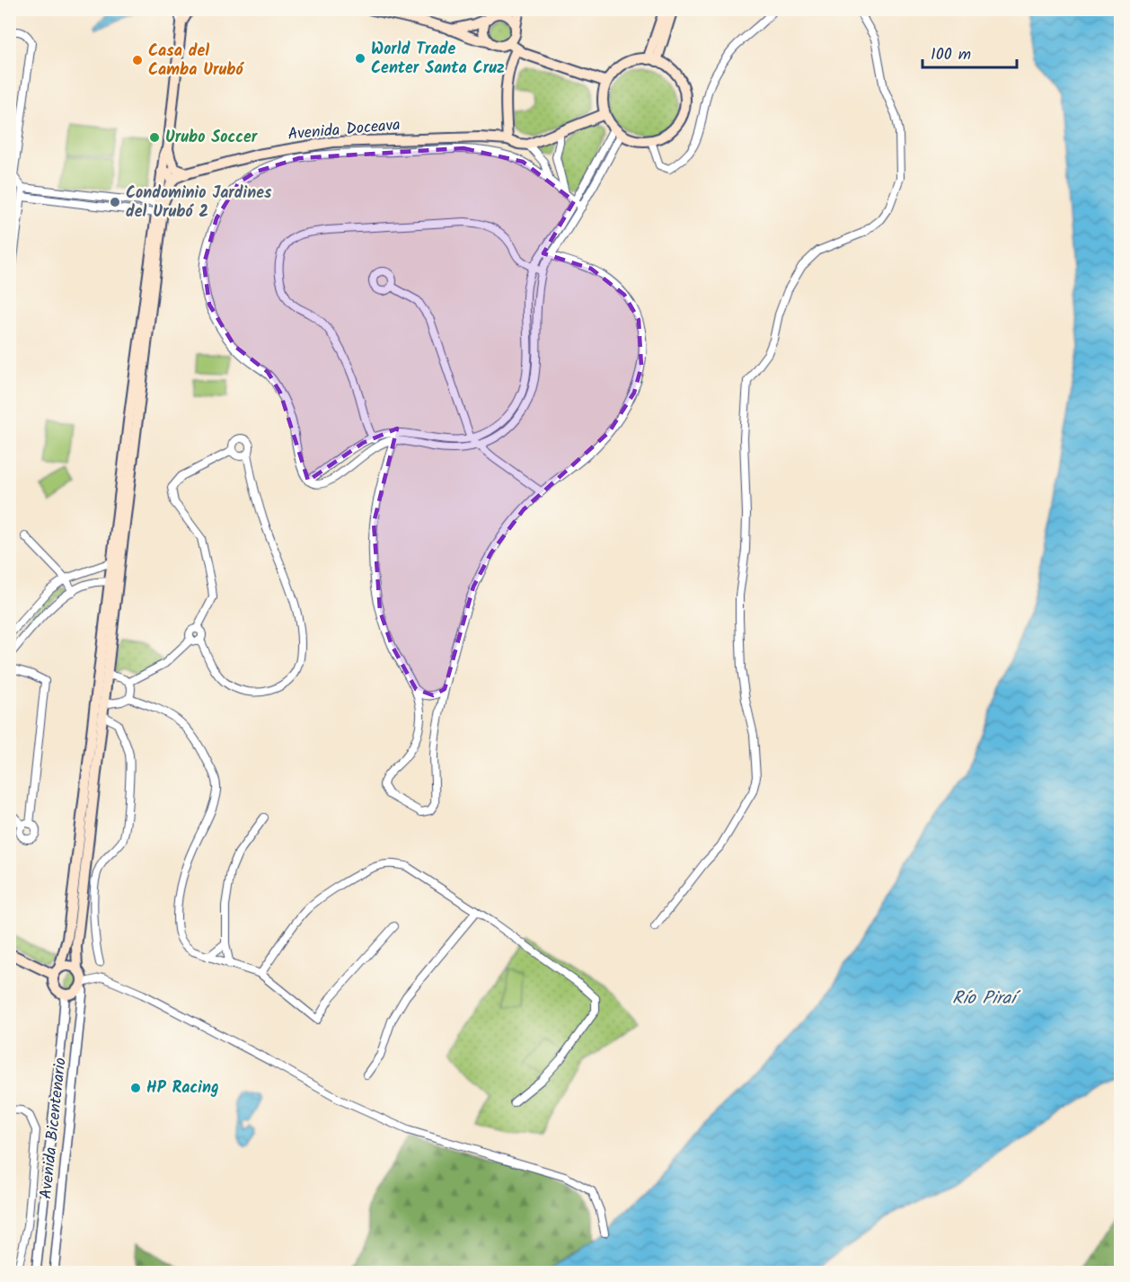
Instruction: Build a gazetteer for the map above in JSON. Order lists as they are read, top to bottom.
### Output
{
  "streets": {
    "main road": ["Avenida Doceava"],
    "street": ["Avenida Bicentenario"]
  },
  "water": ["Río Piraí"],
  "places": [
    "World Trade Center Santa Cruz",
    "Casa del Camba Urubó",
    "Urubo Soccer",
    "Condominio Jardines del Urubó 2",
    "HP Racing"
  ],
  "scale_bar": "100 m"
}
